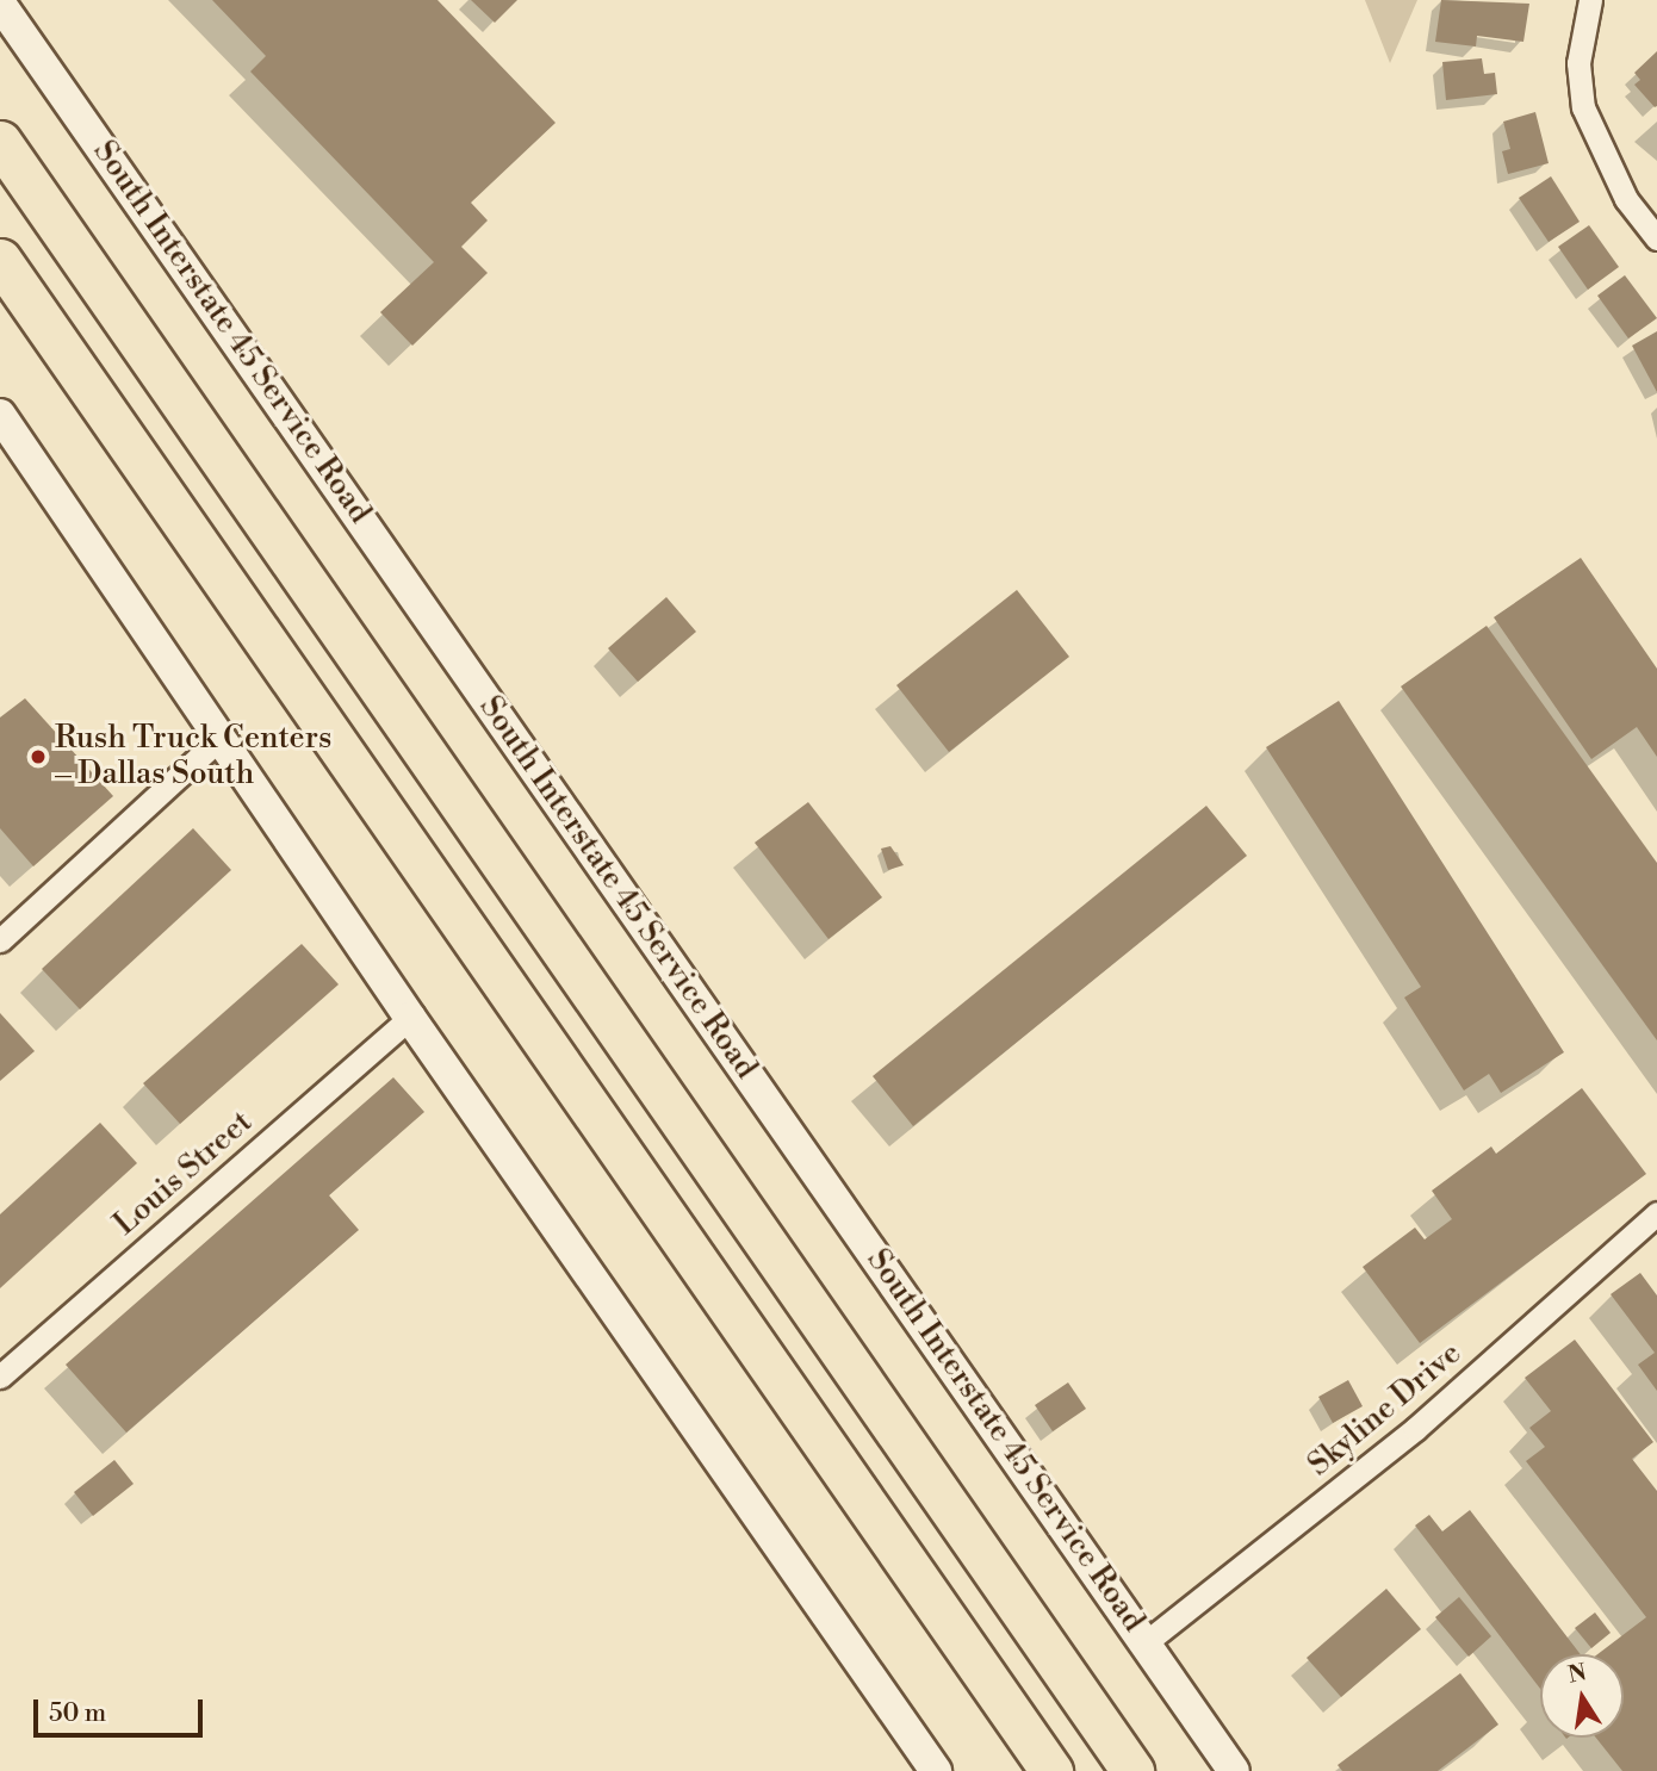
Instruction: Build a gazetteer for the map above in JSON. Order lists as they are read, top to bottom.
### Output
{
  "streets": {
    "main road": ["South Interstate 45 Service Road"],
    "street": ["Louis Street", "Skyline Drive"]
  },
  "crossings": [
    ["South Interstate 45 Service Road", "Skyline Drive"]
  ],
  "places": ["Rush Truck Centers – Dallas South"],
  "scale_bar": "50 m",
  "north": "top"
}
